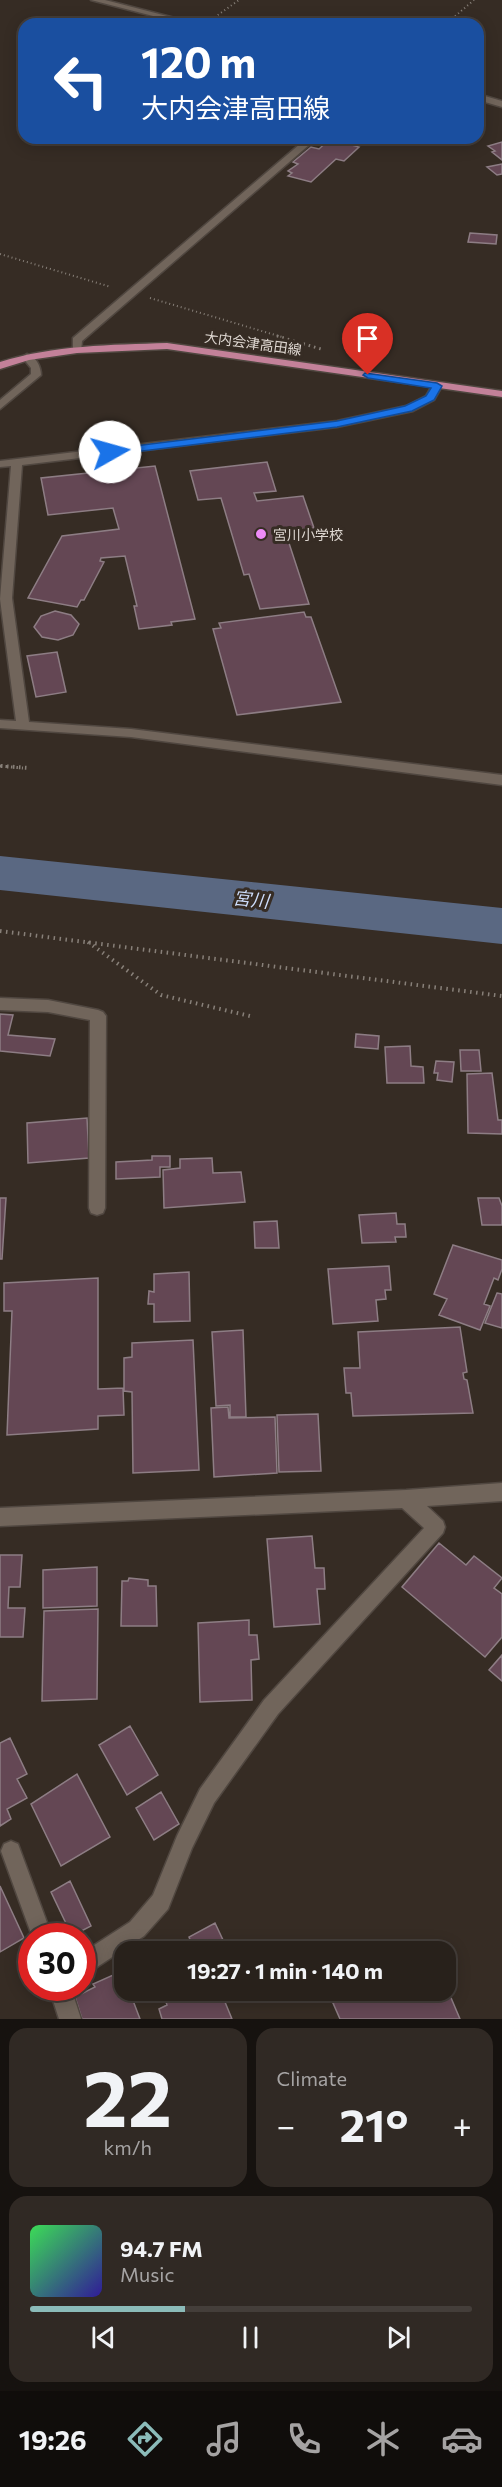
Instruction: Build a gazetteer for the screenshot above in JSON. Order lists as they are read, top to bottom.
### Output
{
  "streets": {
    "main road": ["大内会津高田線"]
  },
  "water": ["宮川"],
  "places": ["宮川小学校"],
  "page": {
    "turn": ["120 m", "大内会津高田線"],
    "limit": "30",
    "trip": "19:27 · 1 min · 140 m",
    "tile": [
      ["22", "km/h"],
      "Climate"
    ],
    "heat": ["−", "21°", "+"],
    "song": ["94.7 FM", "Music"],
    "tabs": "19:26"
  }
}
